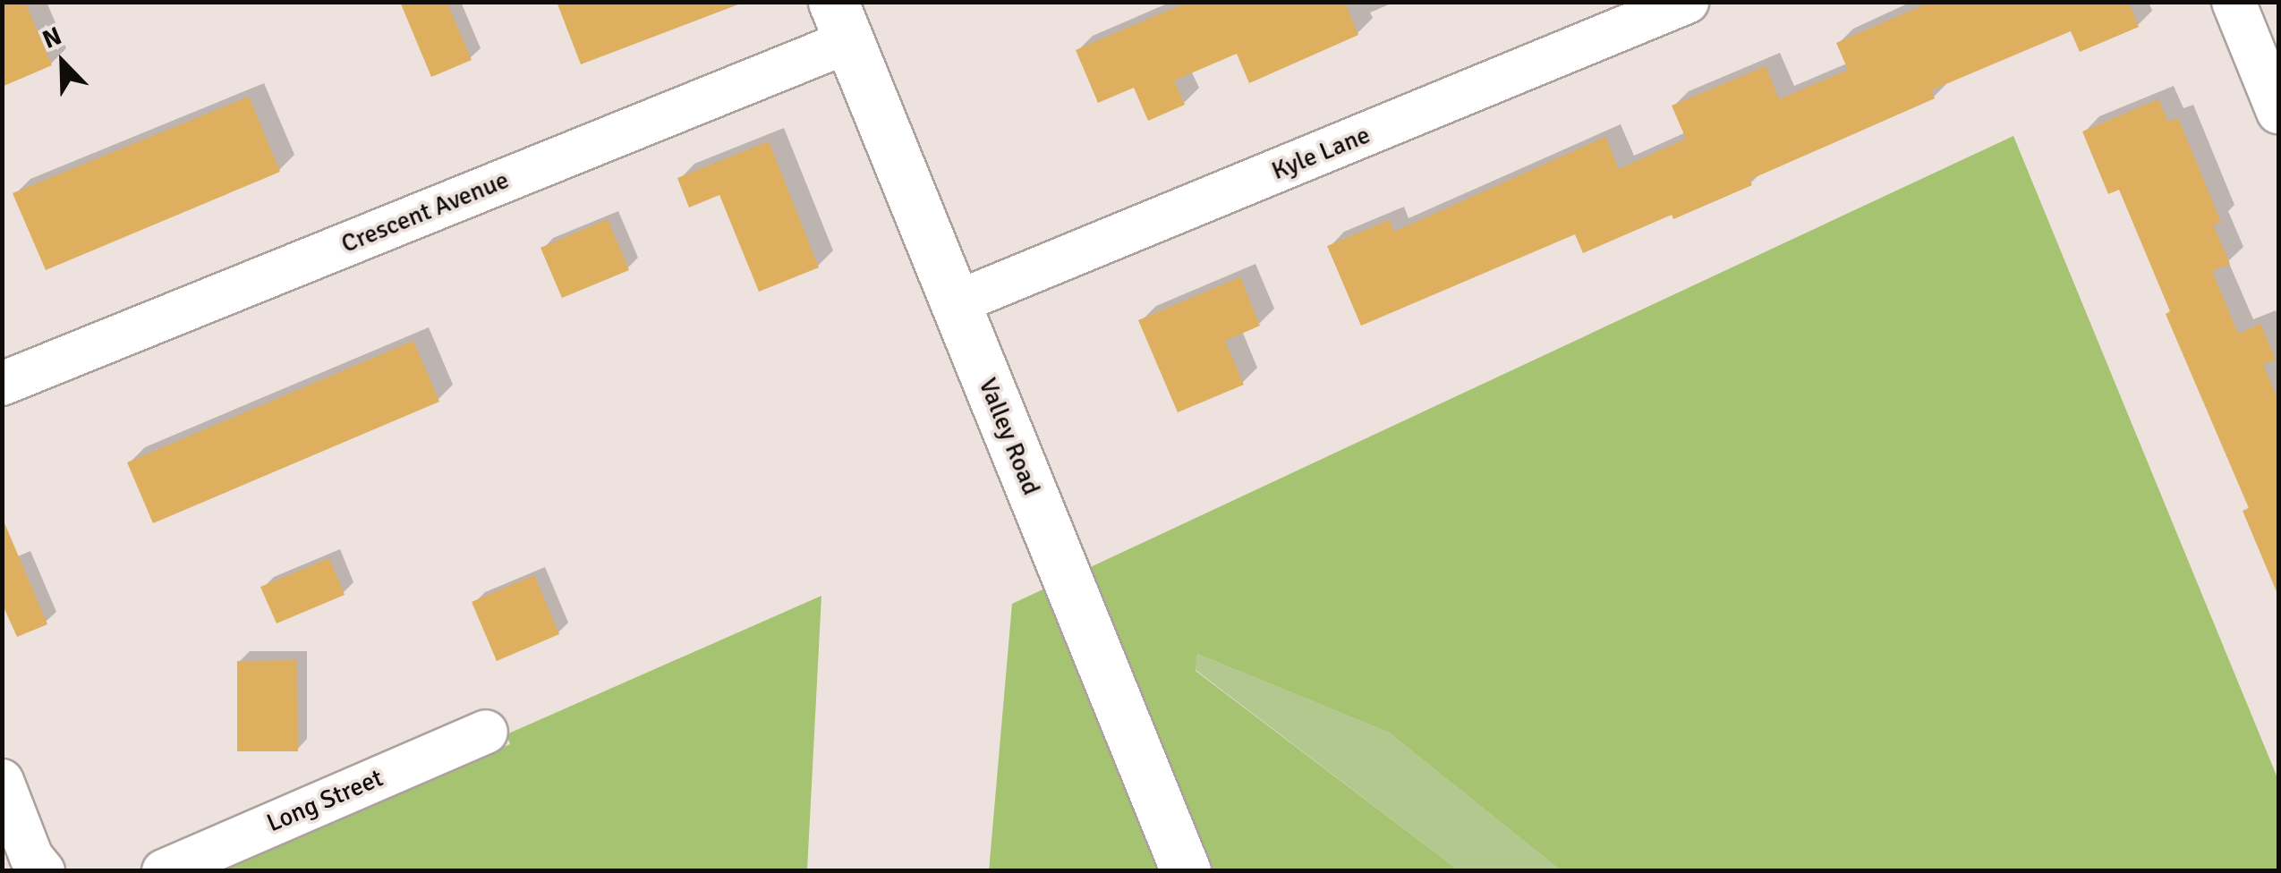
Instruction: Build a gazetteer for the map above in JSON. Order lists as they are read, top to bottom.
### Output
{
  "streets": {
    "street": [
      "Kyle Lane",
      "Crescent Avenue",
      "Valley Road",
      "Long Street"
    ]
  },
  "crossings": [
    ["Kyle Lane", "Valley Road"],
    ["Crescent Avenue", "Valley Road"]
  ],
  "north": "top left"
}
